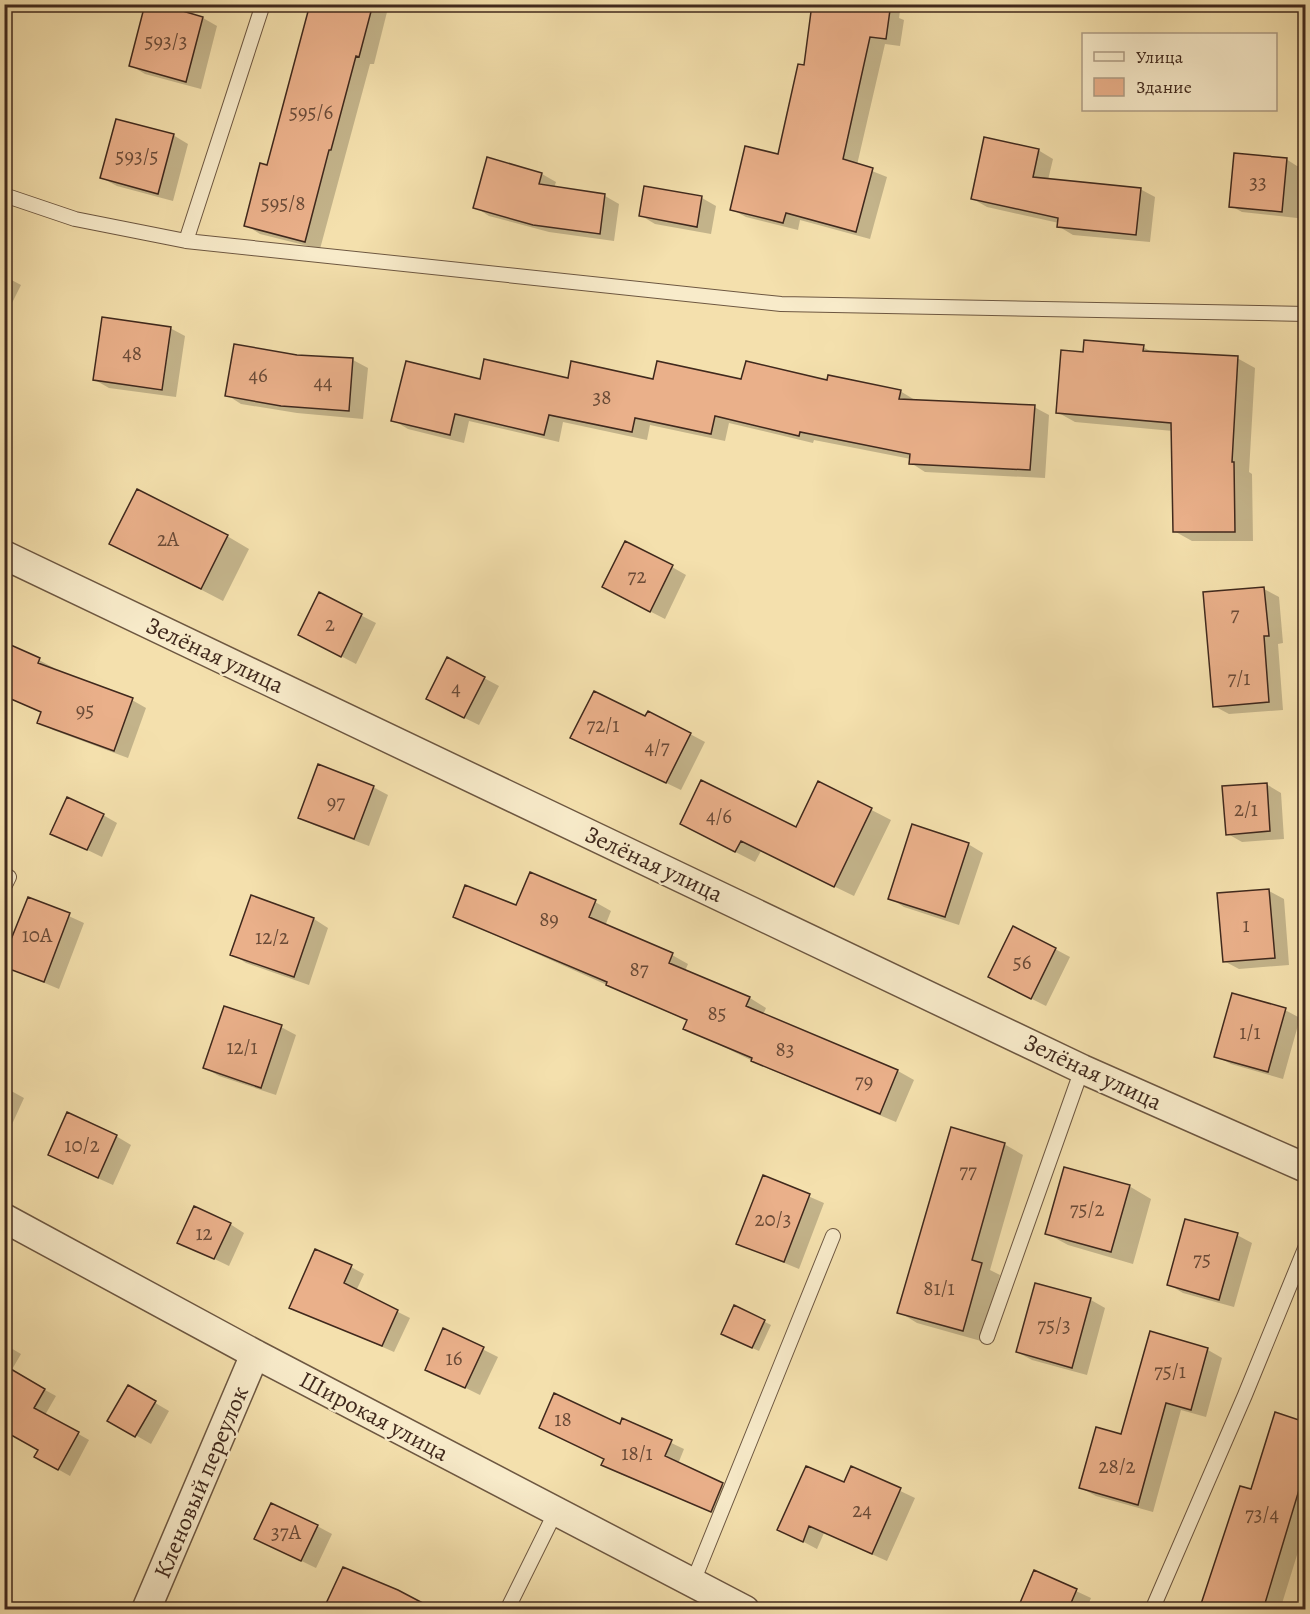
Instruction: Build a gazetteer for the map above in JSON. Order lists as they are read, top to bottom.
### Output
{
  "streets": {
    "street": ["Зелёная улица", "Широкая улица", "Кленовый переулок"]
  },
  "crossings": [
    ["Широкая улица", "Кленовый переулок"]
  ],
  "house_numbers": [
    "593/3",
    "595/6",
    "593/5",
    "33",
    "595/8",
    "48",
    "46",
    "44",
    "38",
    "2А",
    "72",
    "7",
    "2",
    "7/1",
    "4",
    "95",
    "72/1",
    "4/7",
    "97",
    "2/1",
    "4/6",
    "89",
    "1",
    "10А",
    "12/2",
    "56",
    "87",
    "85",
    "1/1",
    "12/1",
    "83",
    "79",
    "10/2",
    "77",
    "75/2",
    "20/3",
    "12",
    "75",
    "81/1",
    "75/3",
    "16",
    "75/1",
    "18",
    "18/1",
    "28/2",
    "24",
    "73/4",
    "37А"
  ],
  "legend": ["Улица", "Здание"]
}
